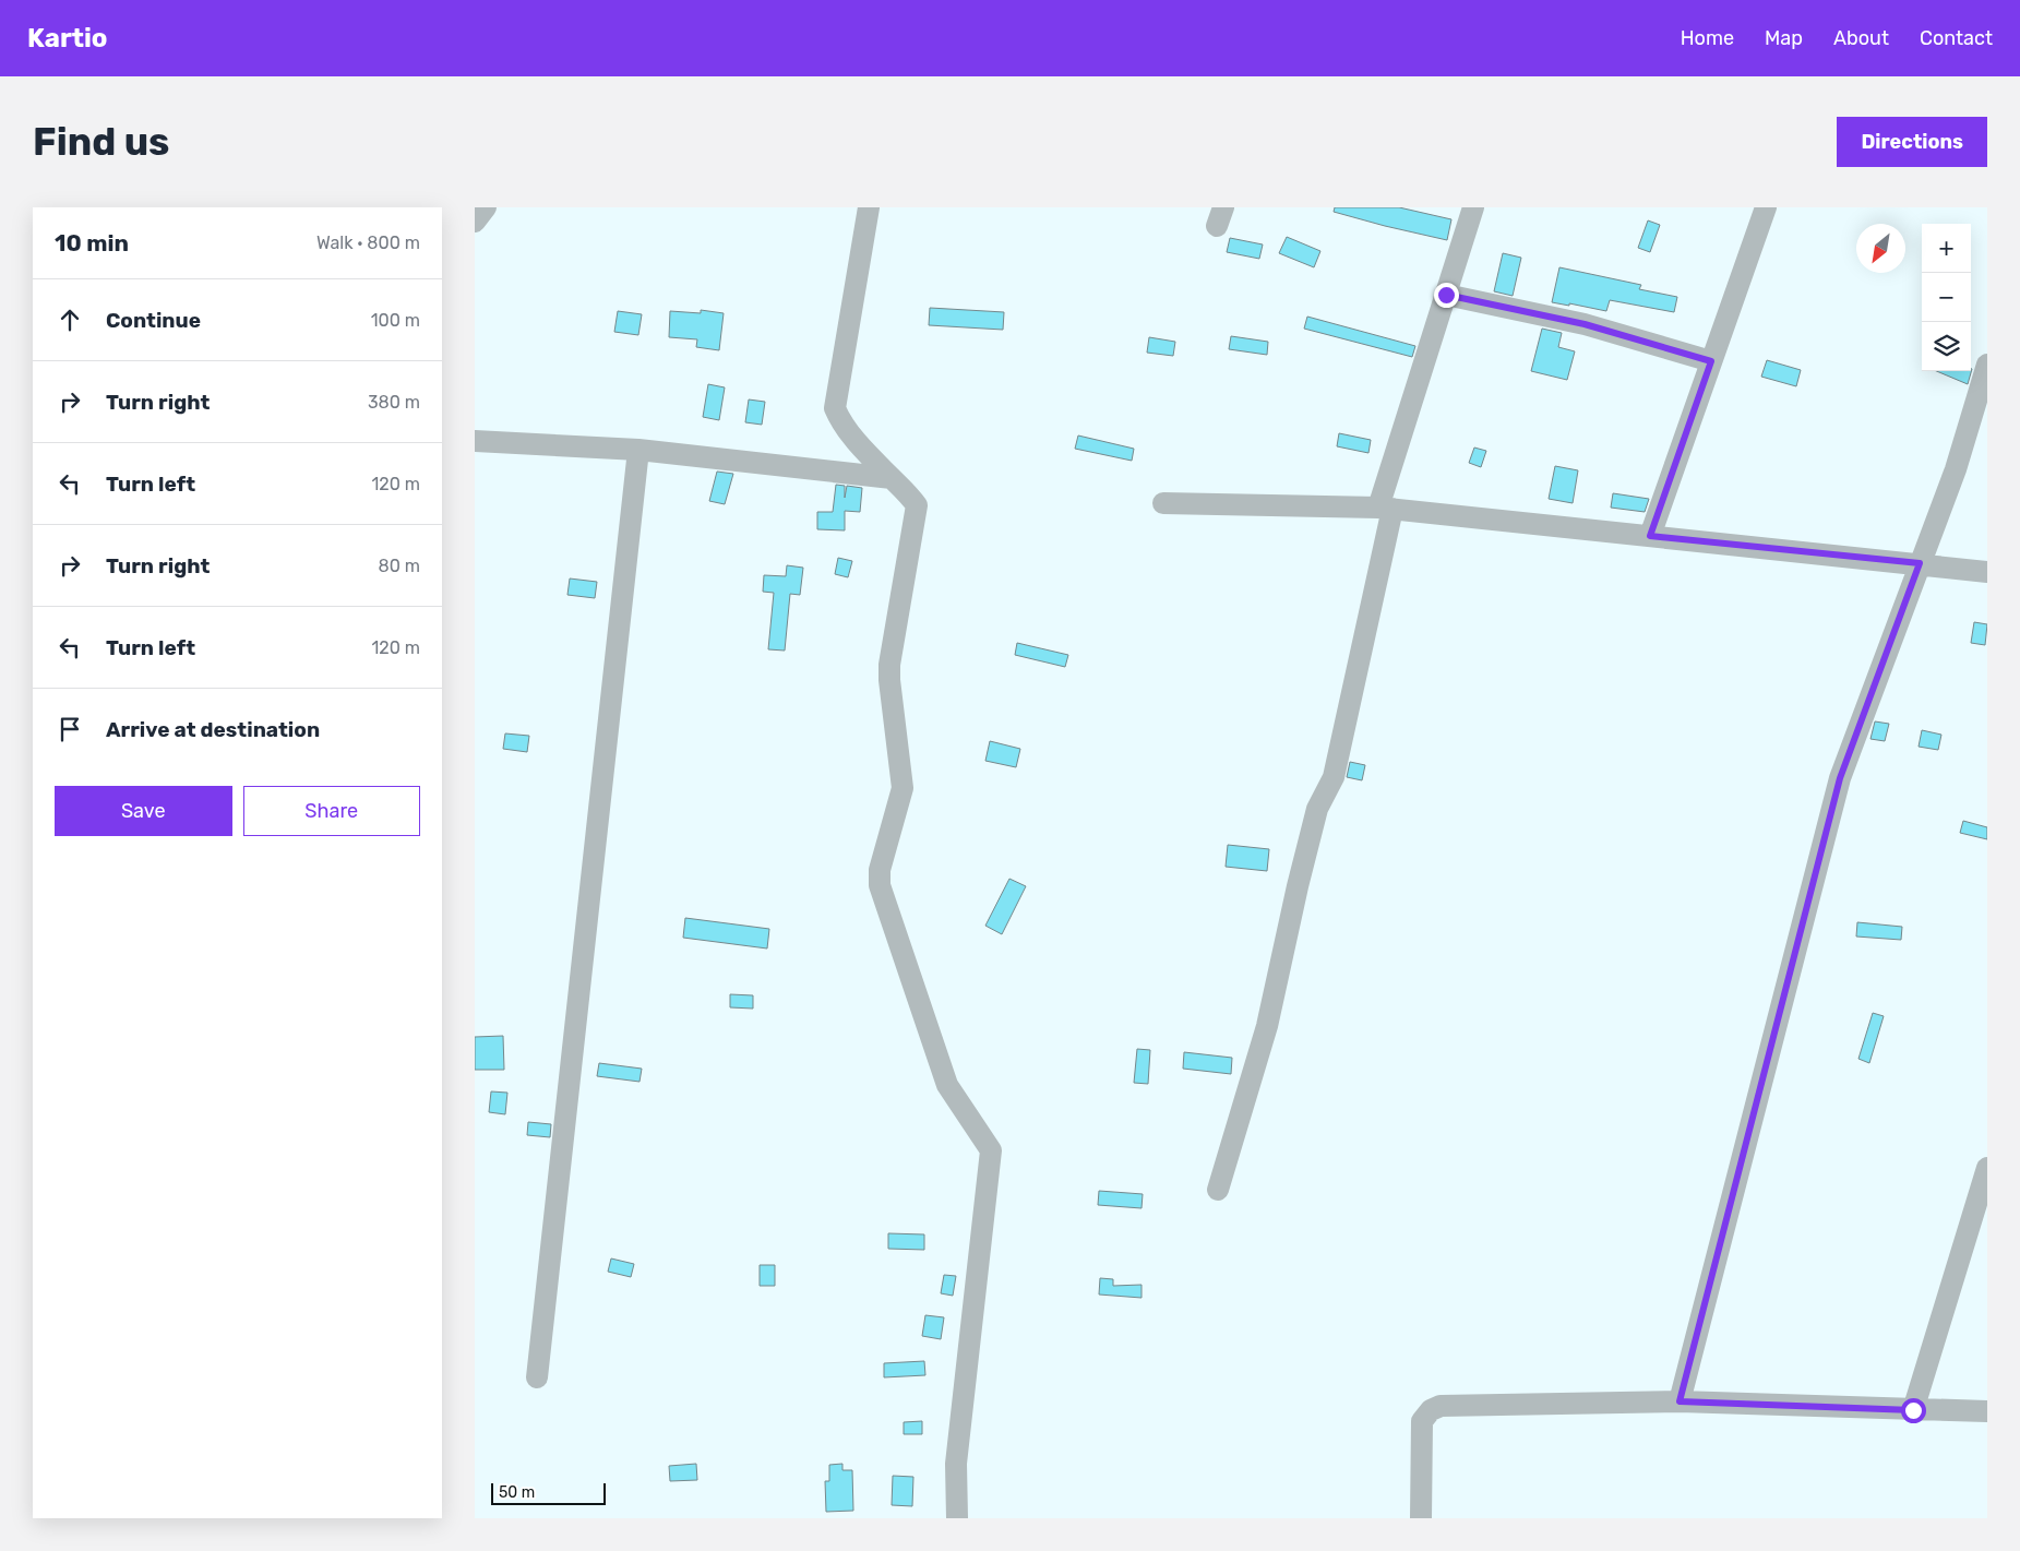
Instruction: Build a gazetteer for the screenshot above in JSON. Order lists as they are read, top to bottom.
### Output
{
  "scale_bar": "50 m",
  "north": "bottom left",
  "page": {
    "header": "Kartio",
    "nav": [
      "Home",
      "Map",
      "About",
      "Contact"
    ],
    "buttons": [
      "Directions",
      ["Save", "Share"]
    ],
    "title": "Find us",
    "heading": ["10 min", "Walk · 800 m"],
    "map_buttons": ["+", "−"],
    "list": [
      ["Continue", "100 m"],
      ["Turn right", "380 m"],
      ["Turn left", "120 m"],
      ["Turn right", "80 m"],
      ["Turn left", "120 m"],
      "Arrive at destination"
    ],
    "scale": "50 m"
  }
}
